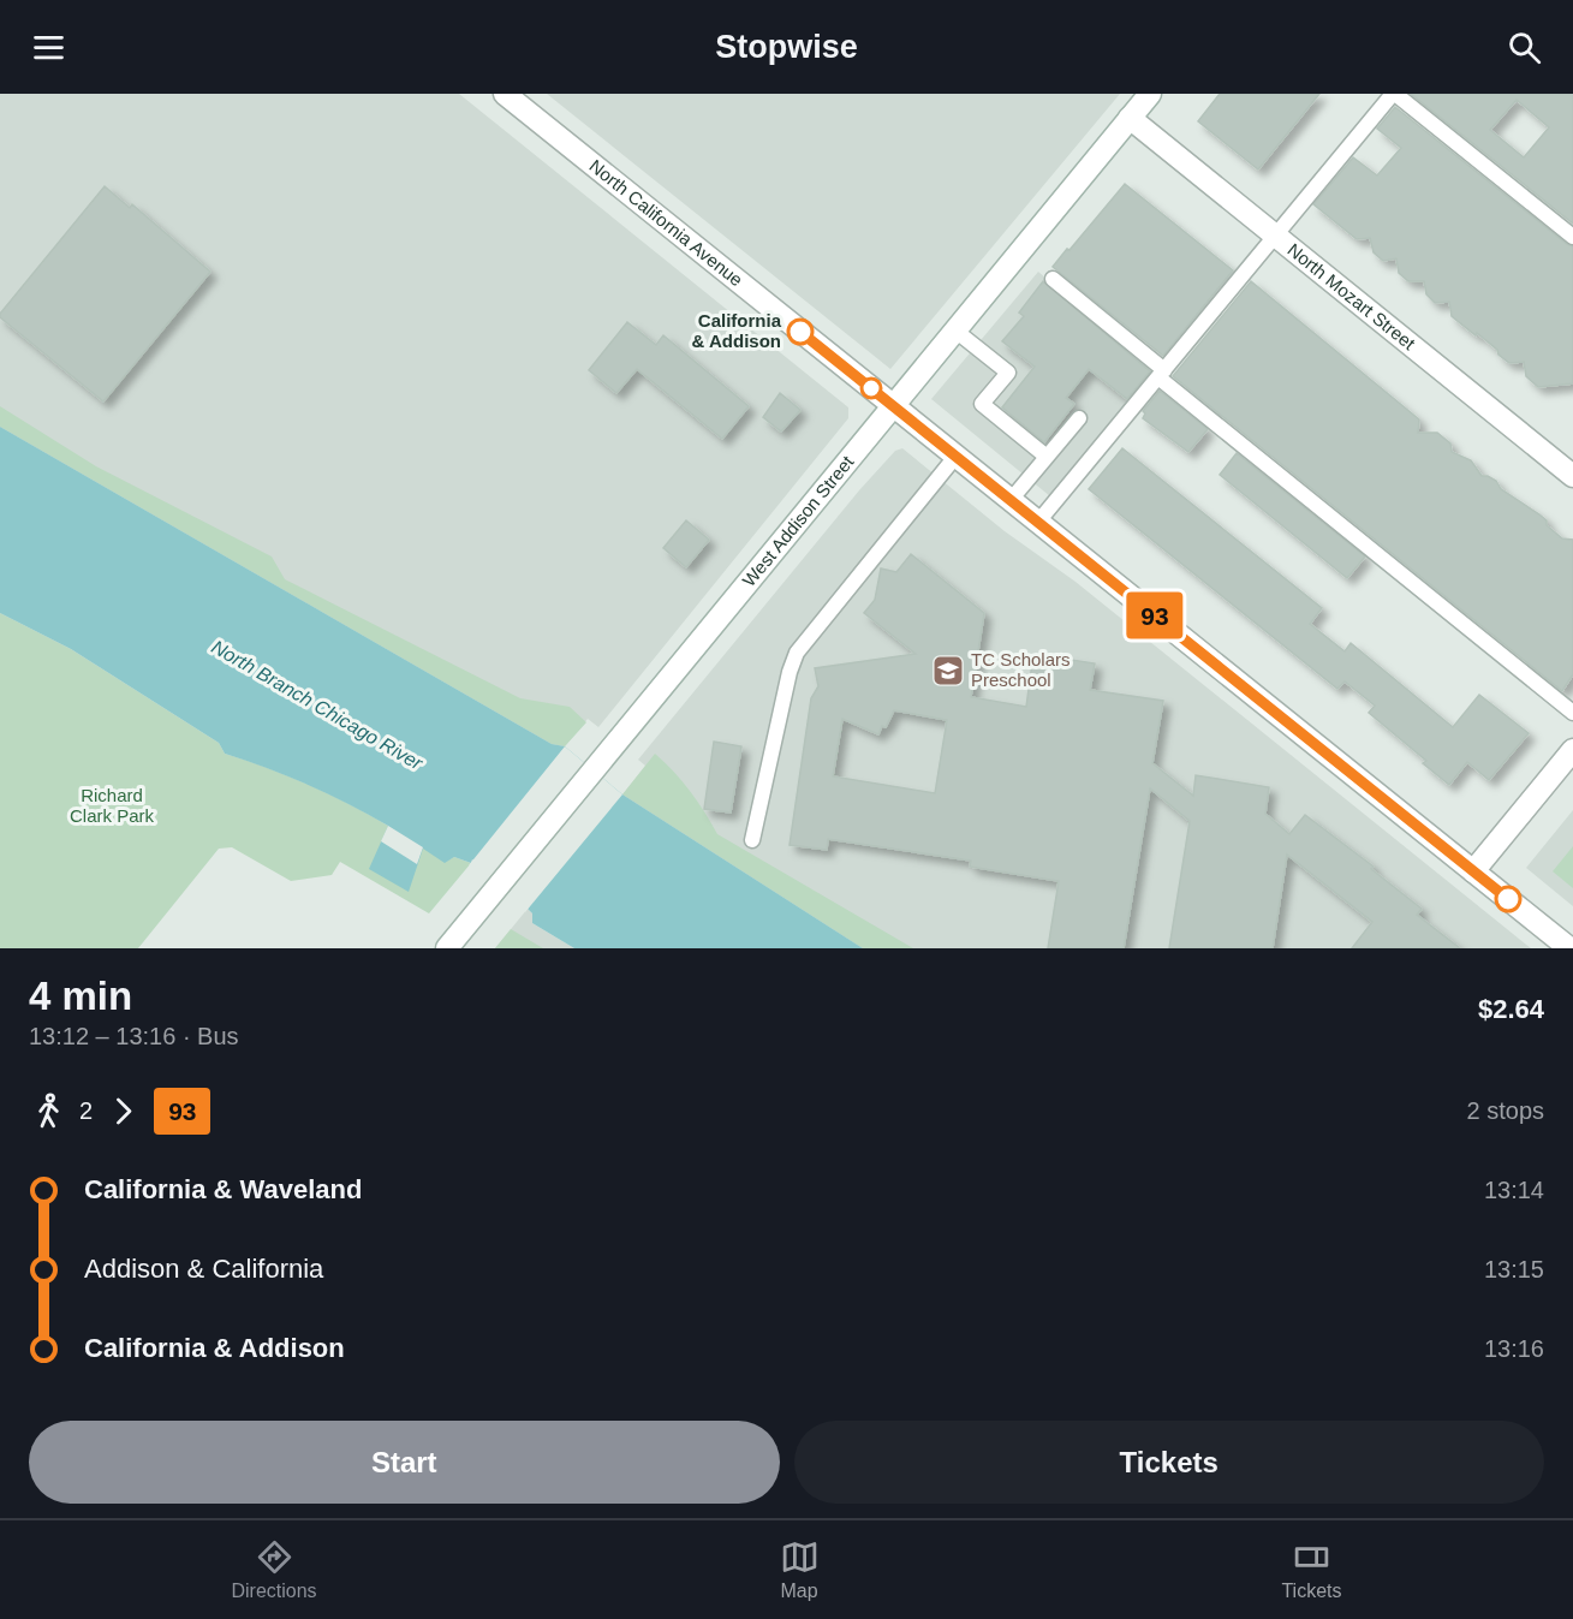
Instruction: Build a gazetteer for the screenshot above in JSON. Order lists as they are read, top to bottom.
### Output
{
  "streets": {
    "street": ["North California Avenue", "North Mozart Street", "West Addison Street"]
  },
  "crossings": [
    ["North California Avenue", "West Addison Street"],
    ["North Mozart Street", "West Addison Street"]
  ],
  "water": ["North Branch Chicago River"],
  "parks": ["Richard Clark Park"],
  "places": {
    "other": ["California & Addison"],
    "school or university": ["TC Scholars Preschool"]
  },
  "lines": ["bus line 93"],
  "page": {
    "header": "Stopwise",
    "on_map": "93",
    "heading": ["4 min", "13:12 – 13:16 · Bus", "$2.64"],
    "legs": ["2", "93", "2 stops"],
    "list": [
      {
        "name": "California & Waveland",
        "value": "13:14"
      },
      {
        "name": "Addison & California",
        "value": "13:15"
      },
      {
        "name": "California & Addison",
        "value": "13:16"
      }
    ],
    "buttons": ["Start", "Tickets"],
    "tabs": ["Directions", "Map", "Tickets"]
  }
}
